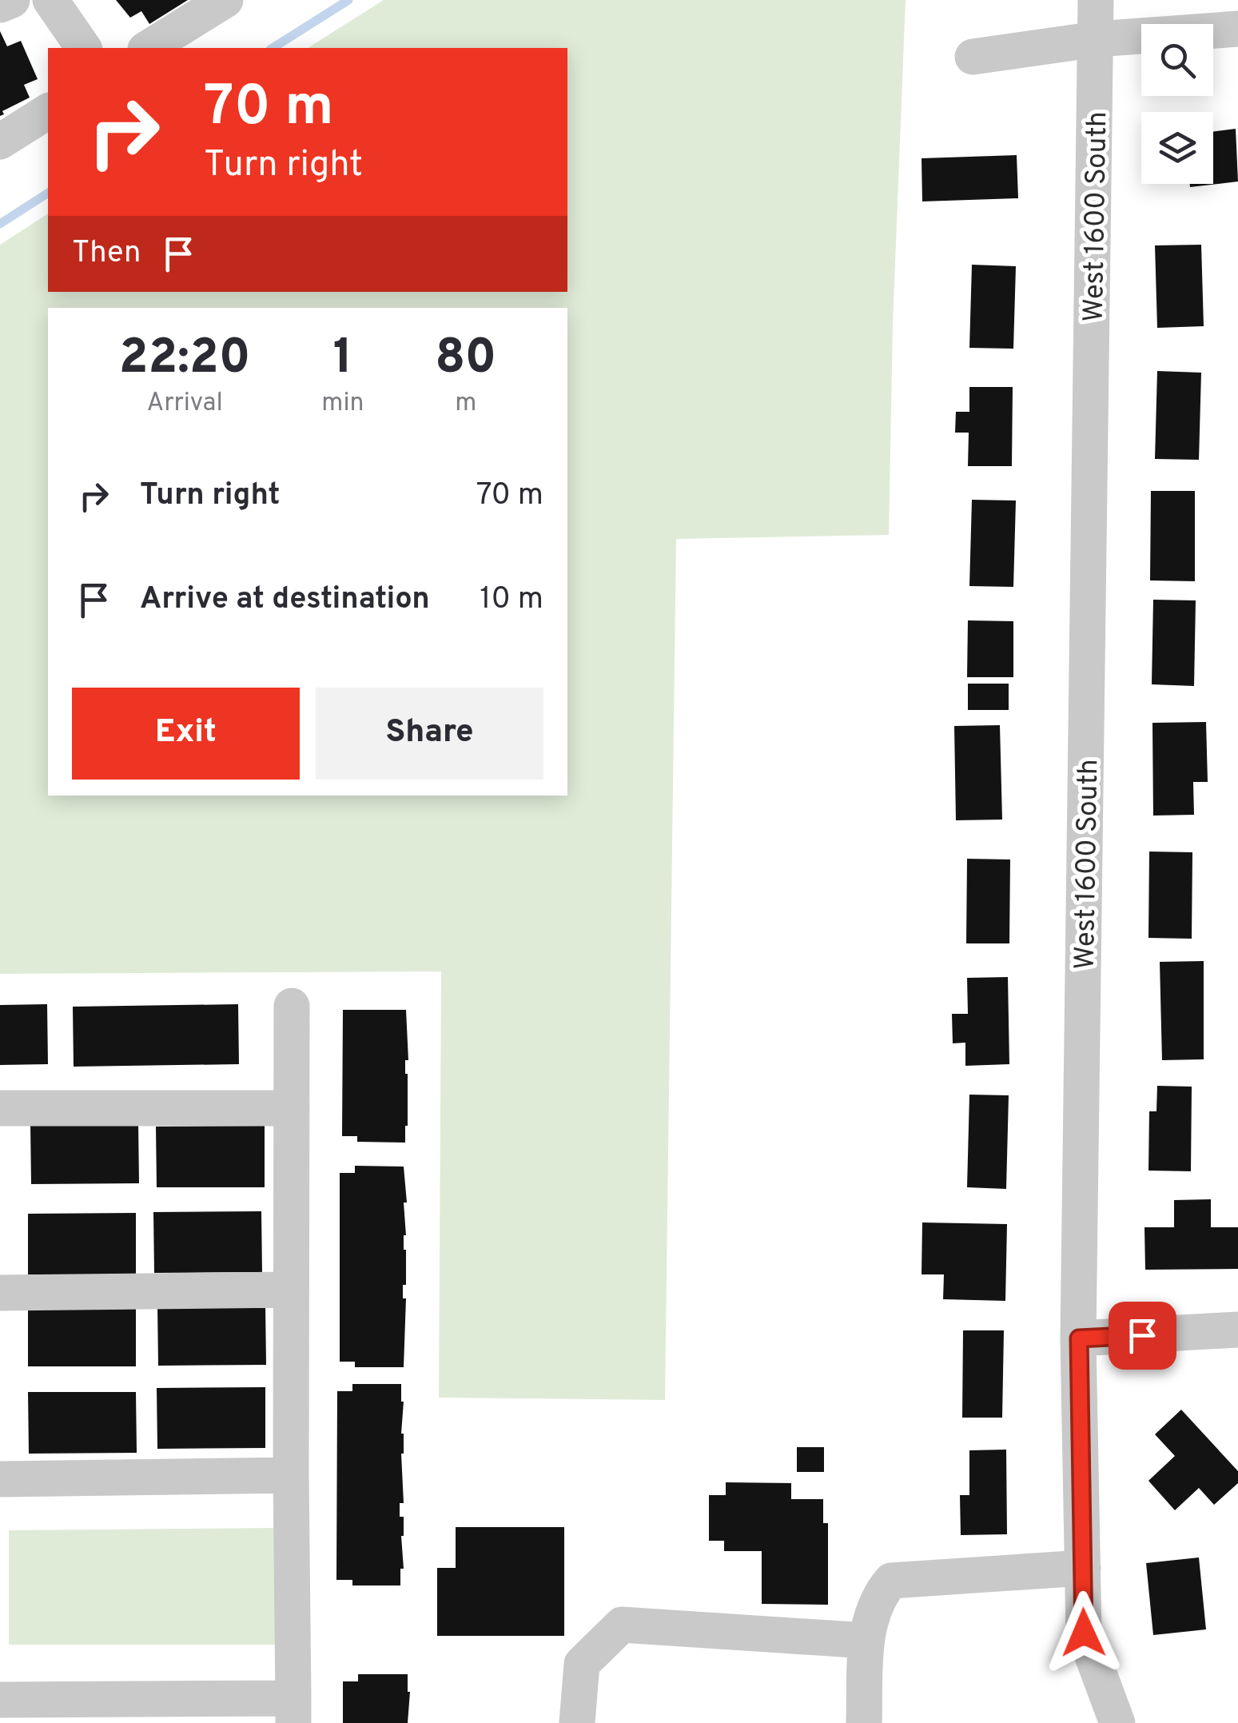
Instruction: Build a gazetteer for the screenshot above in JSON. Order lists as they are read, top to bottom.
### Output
{
  "streets": {
    "street": ["West 1600 South"]
  },
  "page": {
    "turn": ["70 m", "Turn right"],
    "then": "Then",
    "eta": [
      "22:20",
      "Arrival",
      "1",
      "min",
      "80",
      "m"
    ],
    "list": [
      {
        "name": "Turn right",
        "value": "70 m"
      },
      {
        "name": "Arrive at destination",
        "value": "10 m"
      }
    ],
    "buttons": ["Exit", "Share"]
  }
}
